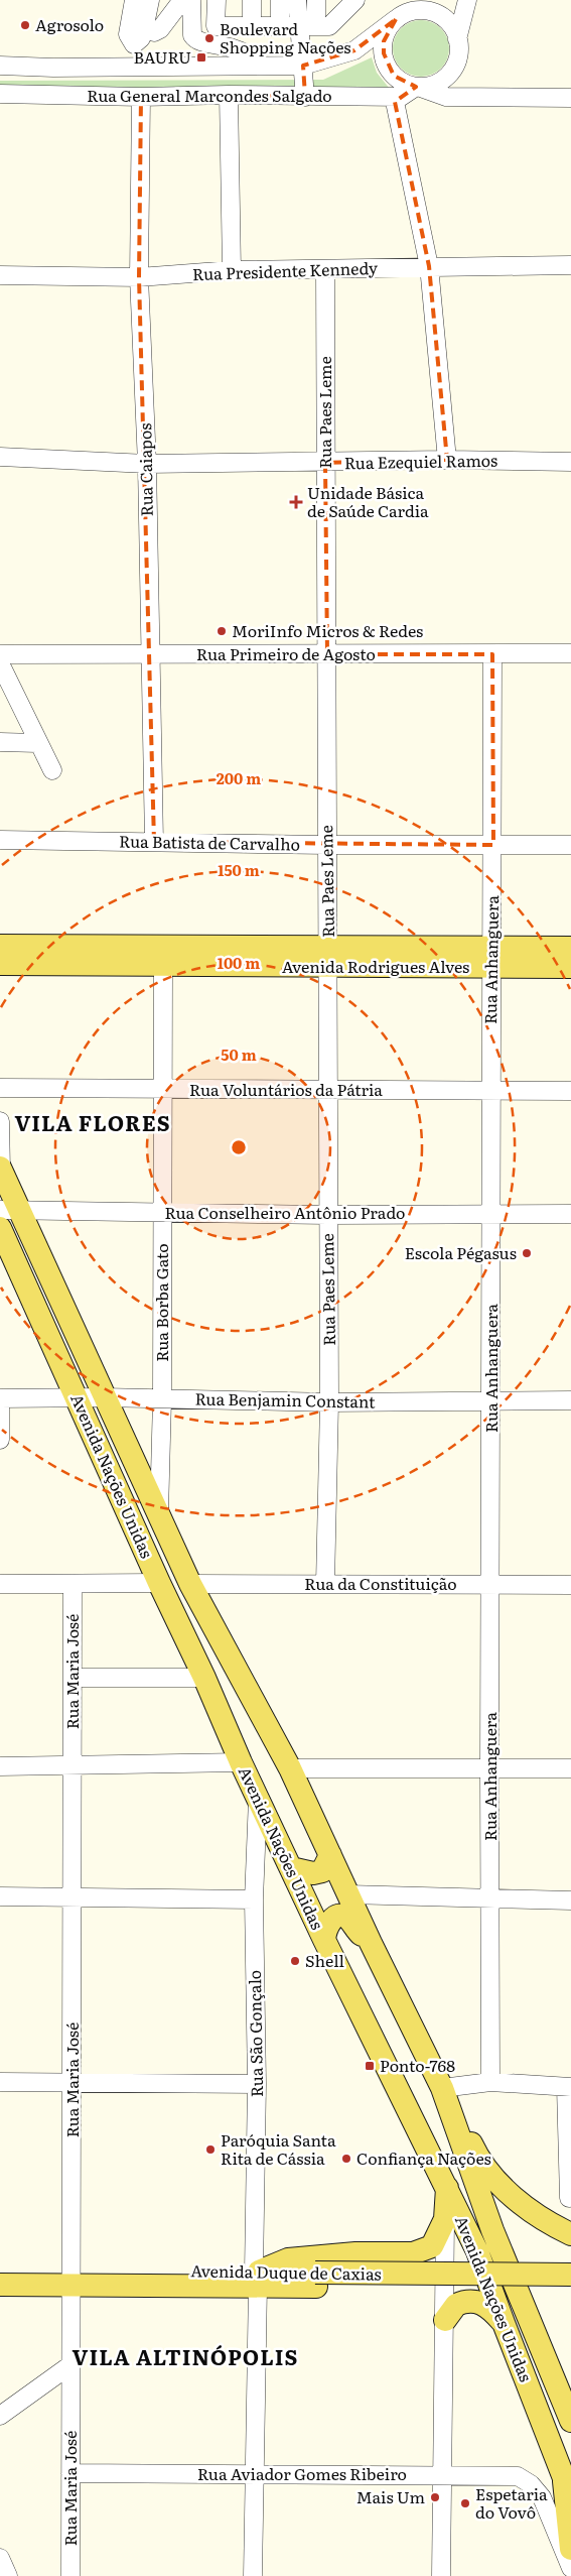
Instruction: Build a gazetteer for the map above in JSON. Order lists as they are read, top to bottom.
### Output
{
  "streets": {
    "main road": ["Avenida Rodrigues Alves", "Avenida Nações Unidas", "Avenida Duque de Caxias"],
    "street": [
      "Rua General Marcondes Salgado",
      "Rua Presidente Kennedy",
      "Rua Paes Leme",
      "Rua Ezequiel Ramos",
      "Rua Caiapos",
      "Rua Primeiro de Agosto",
      "Rua Batista de Carvalho",
      "Rua Anhanguera",
      "Rua Voluntários da Pátria",
      "Rua Conselheiro Antônio Prado",
      "Rua Borba Gato",
      "Rua Benjamin Constant",
      "Rua da Constituição",
      "Rua Maria José",
      "Rua São Gonçalo",
      "Rua Aviador Gomes Ribeiro"
    ]
  },
  "crossings": [
    ["Rua General Marcondes Salgado", "Rua Caiapos"],
    ["Rua Presidente Kennedy", "Rua Paes Leme"],
    ["Rua Presidente Kennedy", "Rua Caiapos"],
    ["Rua Paes Leme", "Rua Ezequiel Ramos"],
    ["Rua Paes Leme", "Rua Primeiro de Agosto"],
    ["Rua Paes Leme", "Rua Batista de Carvalho"],
    ["Rua Paes Leme", "Avenida Rodrigues Alves"],
    ["Rua Paes Leme", "Rua Voluntários da Pátria"],
    ["Rua Paes Leme", "Rua Conselheiro Antônio Prado"],
    ["Rua Paes Leme", "Rua Benjamin Constant"],
    ["Rua Paes Leme", "Rua da Constituição"],
    ["Rua Ezequiel Ramos", "Rua Caiapos"],
    ["Rua Caiapos", "Rua Primeiro de Agosto"],
    ["Rua Caiapos", "Rua Batista de Carvalho"],
    ["Rua Primeiro de Agosto", "Rua Anhanguera"],
    ["Rua Batista de Carvalho", "Rua Anhanguera"],
    ["Rua Anhanguera", "Avenida Rodrigues Alves"],
    ["Rua Anhanguera", "Rua Voluntários da Pátria"],
    ["Rua Anhanguera", "Rua Conselheiro Antônio Prado"],
    ["Rua Anhanguera", "Rua Benjamin Constant"],
    ["Rua Anhanguera", "Rua da Constituição"],
    ["Avenida Rodrigues Alves", "Rua Borba Gato"],
    ["Rua Voluntários da Pátria", "Rua Borba Gato"],
    ["Rua Conselheiro Antônio Prado", "Rua Borba Gato"],
    ["Rua Conselheiro Antônio Prado", "Avenida Nações Unidas"],
    ["Rua Borba Gato", "Rua Benjamin Constant"],
    ["Rua Borba Gato", "Avenida Nações Unidas"],
    ["Rua Benjamin Constant", "Avenida Nações Unidas"],
    ["Avenida Nações Unidas", "Rua da Constituição"],
    ["Avenida Nações Unidas", "Rua São Gonçalo"],
    ["Rua Maria José", "Avenida Duque de Caxias"],
    ["Rua Maria José", "Rua Aviador Gomes Ribeiro"],
    ["Rua São Gonçalo", "Avenida Duque de Caxias"],
    ["Rua São Gonçalo", "Rua Aviador Gomes Ribeiro"]
  ],
  "districts": ["VILA FLORES", "VILA ALTINÓPOLIS"],
  "places": {
    "other": [
      "Agrosolo",
      "Boulevard Shopping Nações",
      "MoriInfo Micros & Redes",
      "Escola Pégasus",
      "Shell",
      "Paróquia Santa Rita de Cássia",
      "Confiança Nações",
      "Mais Um",
      "Espetaria do Vovô"
    ],
    "transit": ["BAURU", "Ponto-768"],
    "health": ["Unidade Básica de Saúde Cardia"]
  },
  "rings": [
    "200 m",
    "150 m",
    "100 m",
    "50 m"
  ]
}
